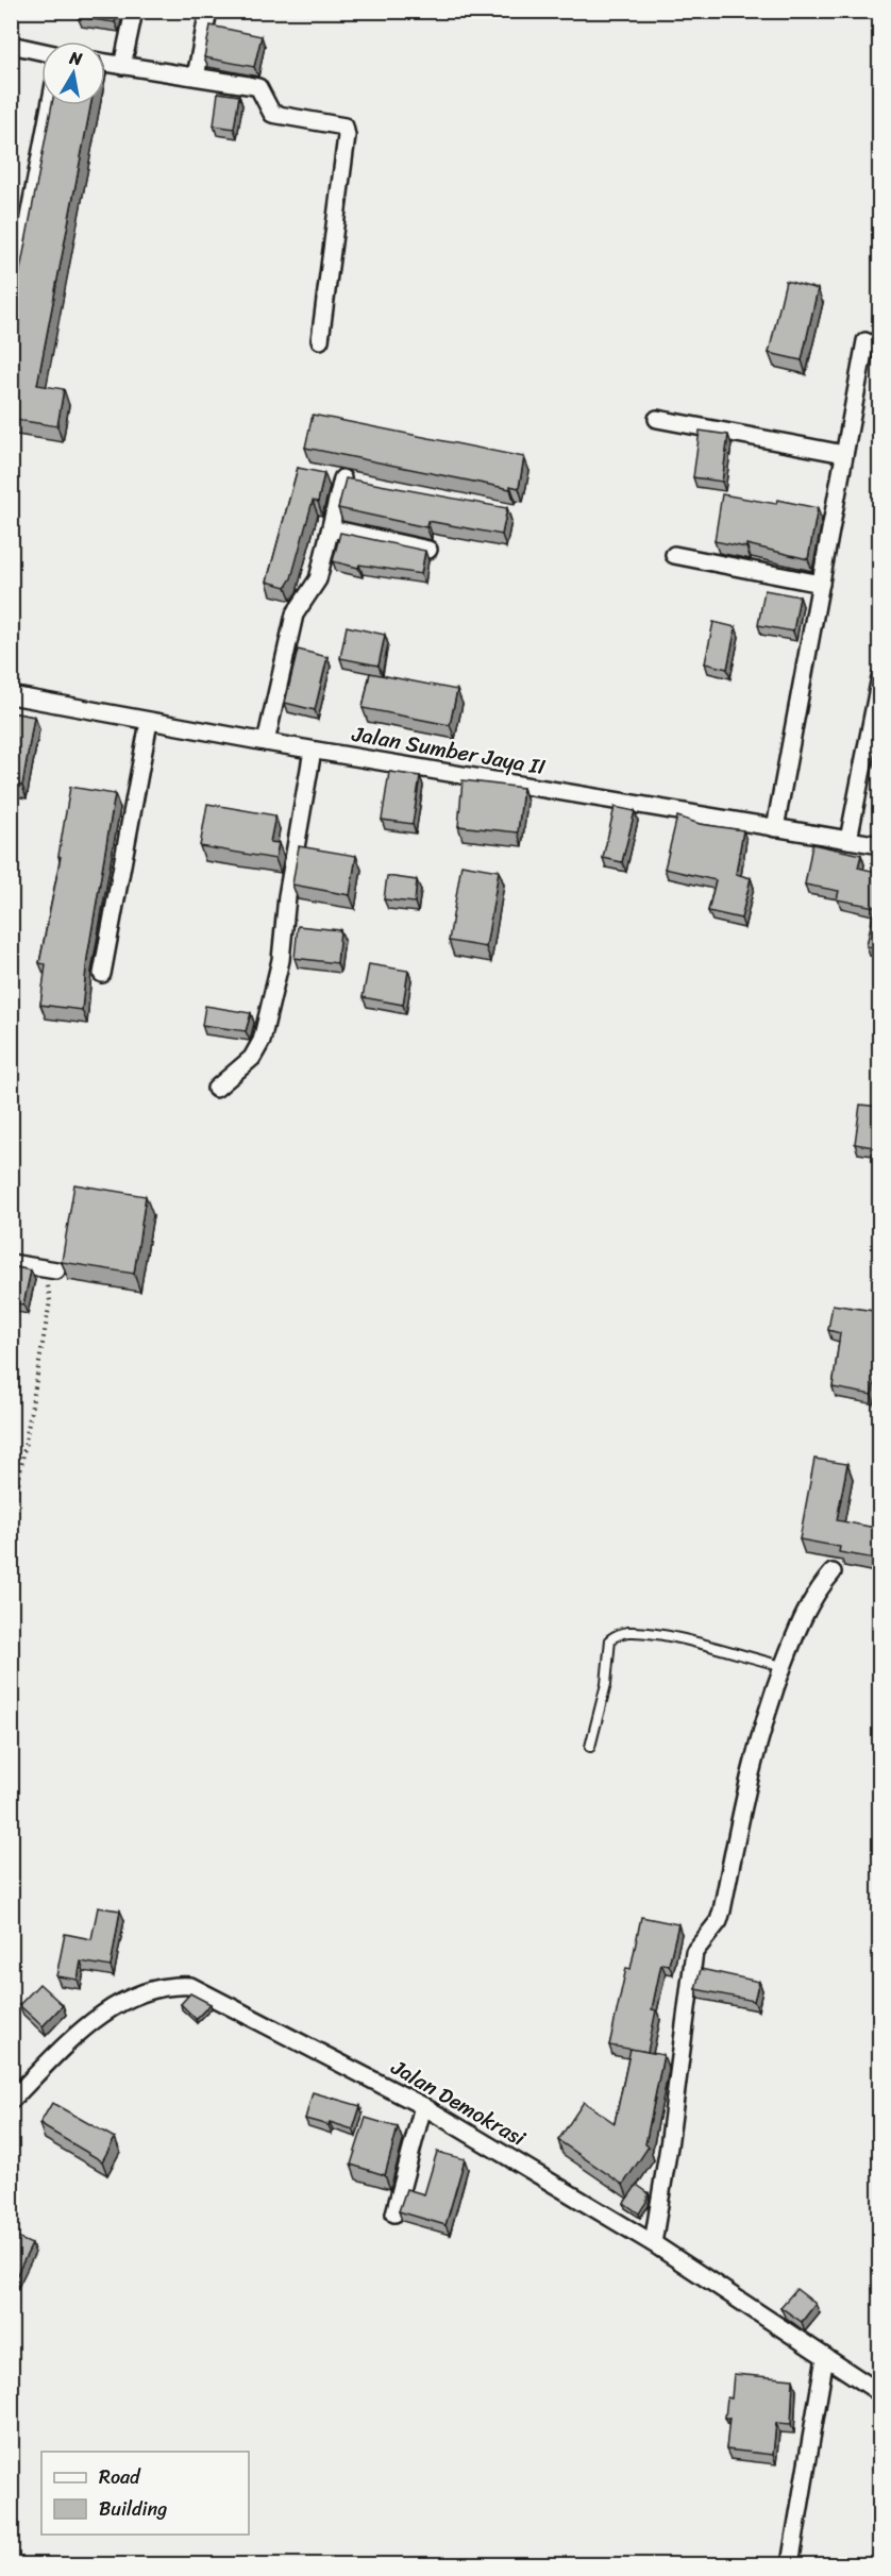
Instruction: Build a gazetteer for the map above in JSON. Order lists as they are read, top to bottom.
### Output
{
  "streets": {
    "street": ["Jalan Sumber Jaya II", "Jalan Demokrasi"]
  },
  "legend": ["Road", "Building"],
  "north": "top"
}
